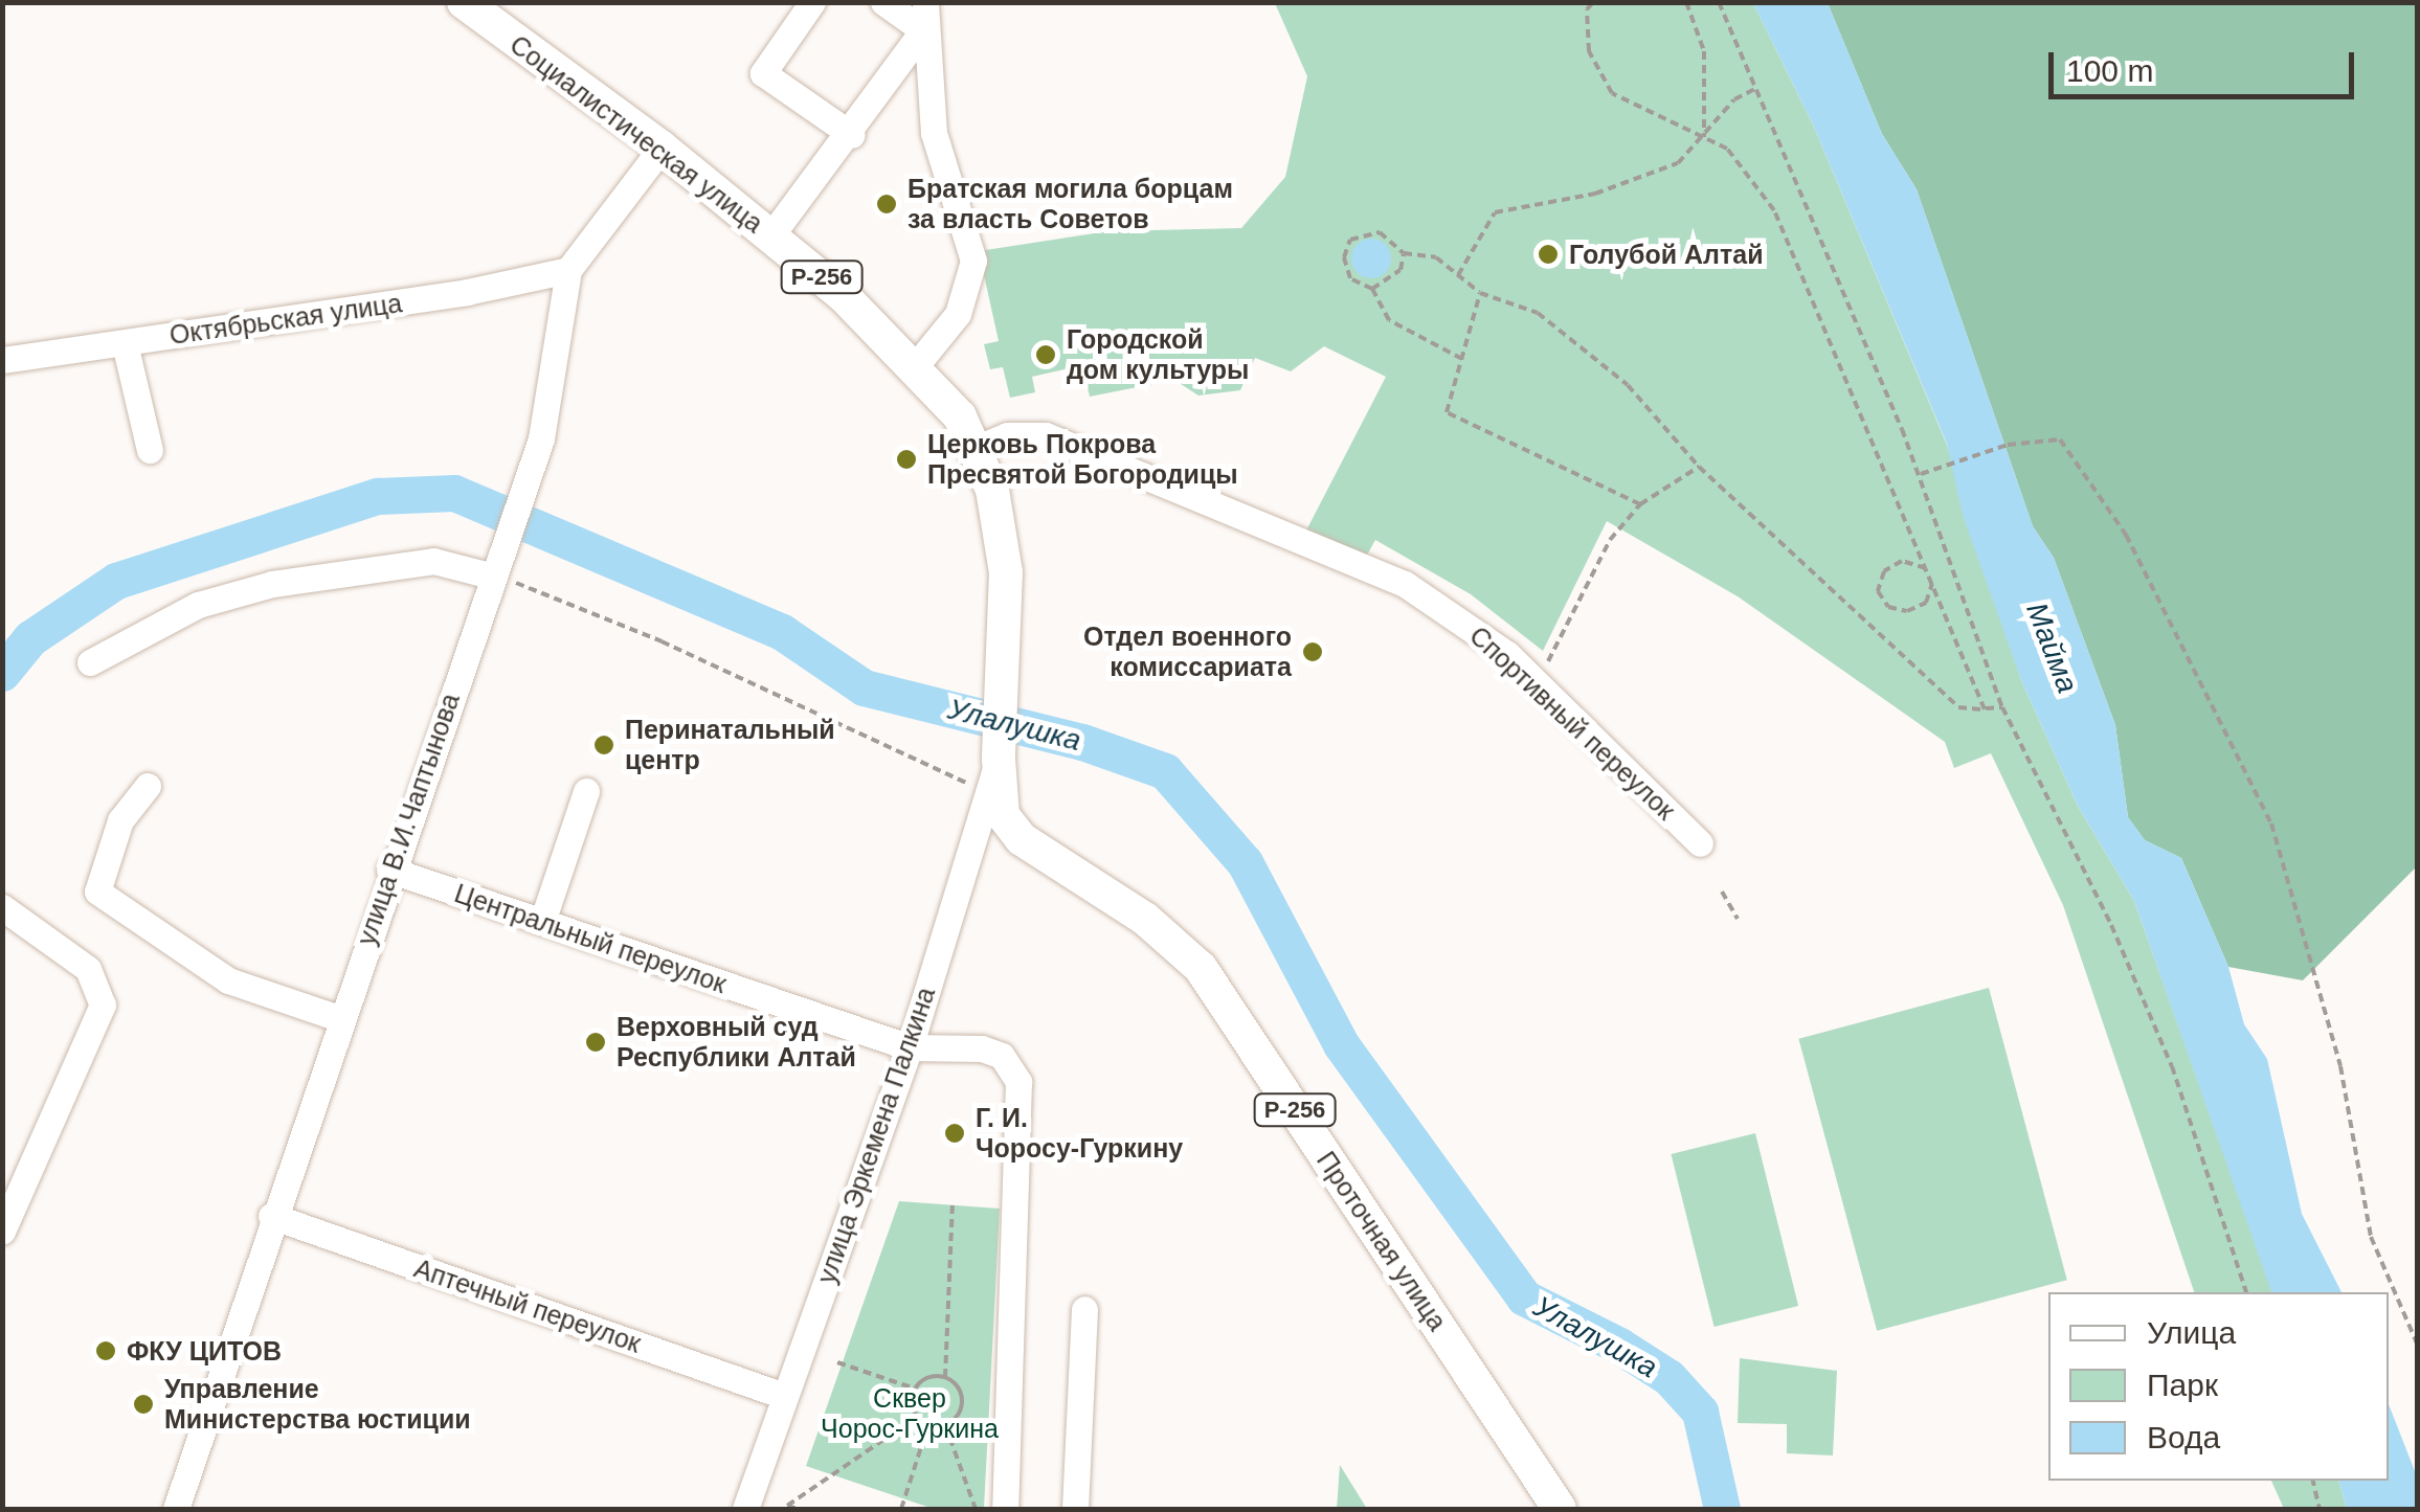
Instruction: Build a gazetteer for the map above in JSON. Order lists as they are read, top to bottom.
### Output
{
  "streets": {
    "main road": ["Социалистическая улица", "Р-256", "Проточная улица"],
    "street": [
      "Октябрьская улица",
      "Спортивный переулок",
      "улица В.И.Чаптынова",
      "Центральный переулок",
      "улица Эркемена Палкина",
      "Аптечный переулок"
    ]
  },
  "crossings": [
    ["Социалистическая улица", "Спортивный переулок"],
    ["Социалистическая улица", "улица В.И.Чаптынова"],
    ["Социалистическая улица", "улица Эркемена Палкина"],
    ["Социалистическая улица", "Проточная улица"],
    ["Октябрьская улица", "улица В.И.Чаптынова"],
    ["улица В.И.Чаптынова", "Центральный переулок"],
    ["улица В.И.Чаптынова", "Аптечный переулок"],
    ["Центральный переулок", "улица Эркемена Палкина"],
    ["улица Эркемена Палкина", "Проточная улица"],
    ["улица Эркемена Палкина", "Аптечный переулок"]
  ],
  "water": ["Майма", "Улалушка"],
  "parks": ["Сквер Чорос-Гуркина"],
  "places": [
    "Братская могила борцам за власть Советов",
    "Голубой Алтай",
    "Городской дом культуры",
    "Церковь Покрова Пресвятой Богородицы",
    "Отдел военного комиссариата",
    "Перинатальный центр",
    "Верховный суд Республики Алтай",
    "Г. И. Чоросу-Гуркину",
    "ФКУ ЦИТОВ",
    "Управление Министерства юстиции"
  ],
  "legend": ["Улица", "Парк", "Вода"],
  "scale_bar": "100 m"
}
